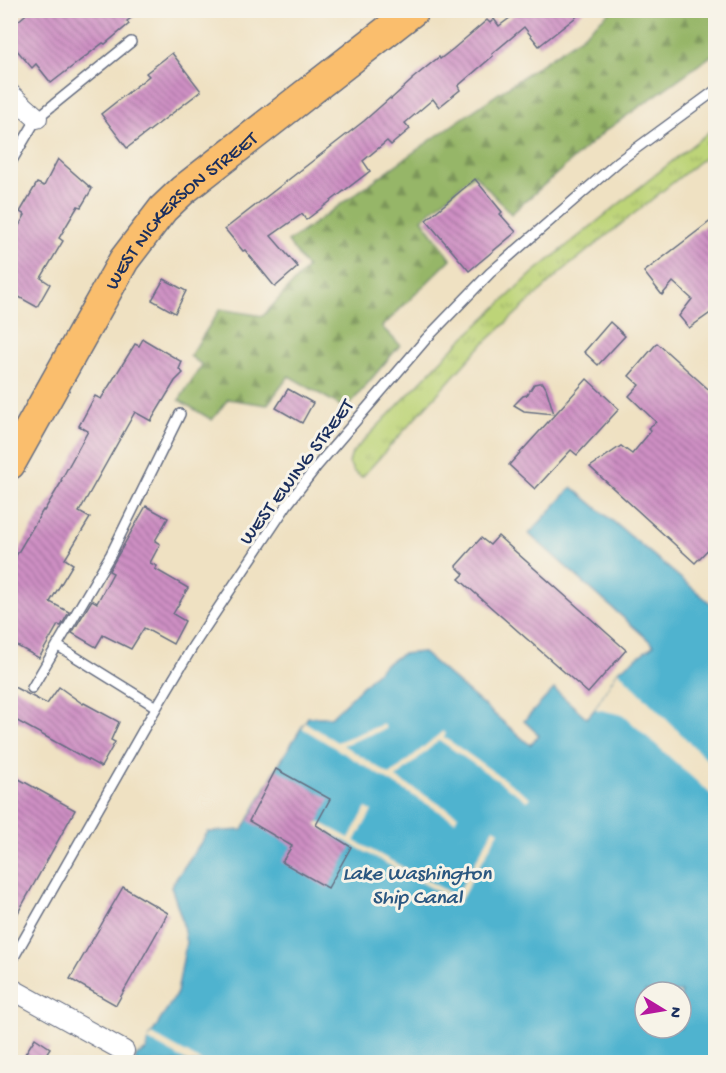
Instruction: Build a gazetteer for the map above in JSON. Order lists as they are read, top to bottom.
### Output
{
  "streets": {
    "main road": ["WEST NICKERSON STREET"],
    "lane": ["WEST EWING STREET"]
  },
  "water": ["Lake Washington Ship Canal"],
  "north": "right"
}
